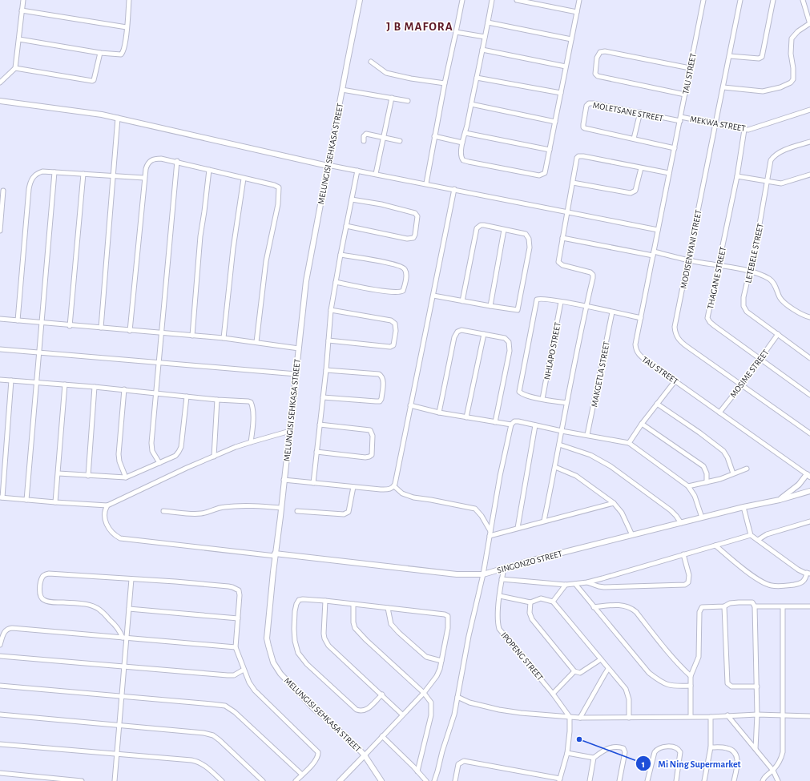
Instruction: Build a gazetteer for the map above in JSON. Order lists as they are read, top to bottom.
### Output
{
  "streets": {
    "street": [
      "TAU STREET",
      "MOLETSANE STREET",
      "MEKWA STREET",
      "MELUNGISI SEHKASA STREET",
      "MODISENYANI STREET",
      "LETEBELE STREET",
      "THAGANE STREET",
      "NHLAPO STREET",
      "MOSIME STREET",
      "MAKGETLA STREET",
      "SINGONZO STREET",
      "IPOPENG STREET"
    ]
  },
  "crossings": [
    ["TAU STREET", "MOLETSANE STREET"],
    ["TAU STREET", "MEKWA STREET"],
    ["TAU STREET", "MOSIME STREET"],
    ["TAU STREET", "SINGONZO STREET"],
    ["MOLETSANE STREET", "MEKWA STREET"],
    ["MEKWA STREET", "MODISENYANI STREET"],
    ["MEKWA STREET", "THAGANE STREET"],
    ["MELUNGISI SEHKASA STREET", "SINGONZO STREET"],
    ["MODISENYANI STREET", "MOSIME STREET"],
    ["LETEBELE STREET", "MOSIME STREET"],
    ["THAGANE STREET", "MOSIME STREET"],
    ["SINGONZO STREET", "IPOPENG STREET"]
  ],
  "districts": ["J B MAFORA"],
  "places": ["Mi Ning Supermarket"]
}
